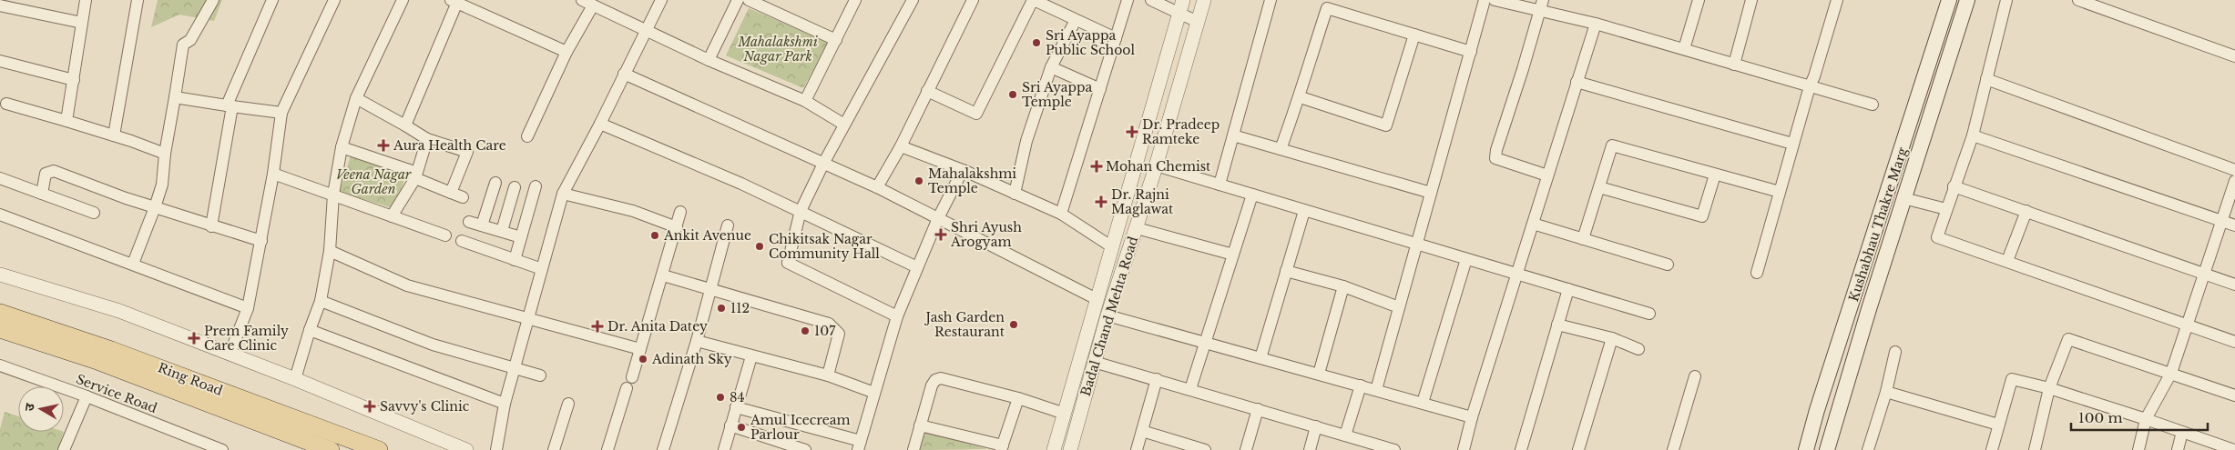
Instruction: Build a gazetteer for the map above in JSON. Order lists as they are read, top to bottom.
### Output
{
  "streets": {
    "main road": ["Kushabhau Thakre Marg", "Ring Road"],
    "street": ["Badal Chand Mehta Road", "Service Road"]
  },
  "parks": ["Mahalakshmi Nagar Park", "Veena Nagar Garden"],
  "places": {
    "other": [
      "Sri Ayappa Public School",
      "Sri Ayappa Temple",
      "Mahalakshmi Temple",
      "Ankit Avenue",
      "Chikitsak Nagar Community Hall",
      "112",
      "Jash Garden Restaurant",
      "107",
      "Adinath Sky",
      "84",
      "Amul Icecream Parlour"
    ],
    "health": [
      "Dr. Pradeep Ramteke",
      "Aura Health Care",
      "Mohan Chemist",
      "Dr. Rajni Maglawat",
      "Shri Ayush Arogyam",
      "Dr. Anita Datey",
      "Prem Family Care Clinic",
      "Savvy's Clinic"
    ]
  },
  "scale_bar": "100 m",
  "north": "left"
}
